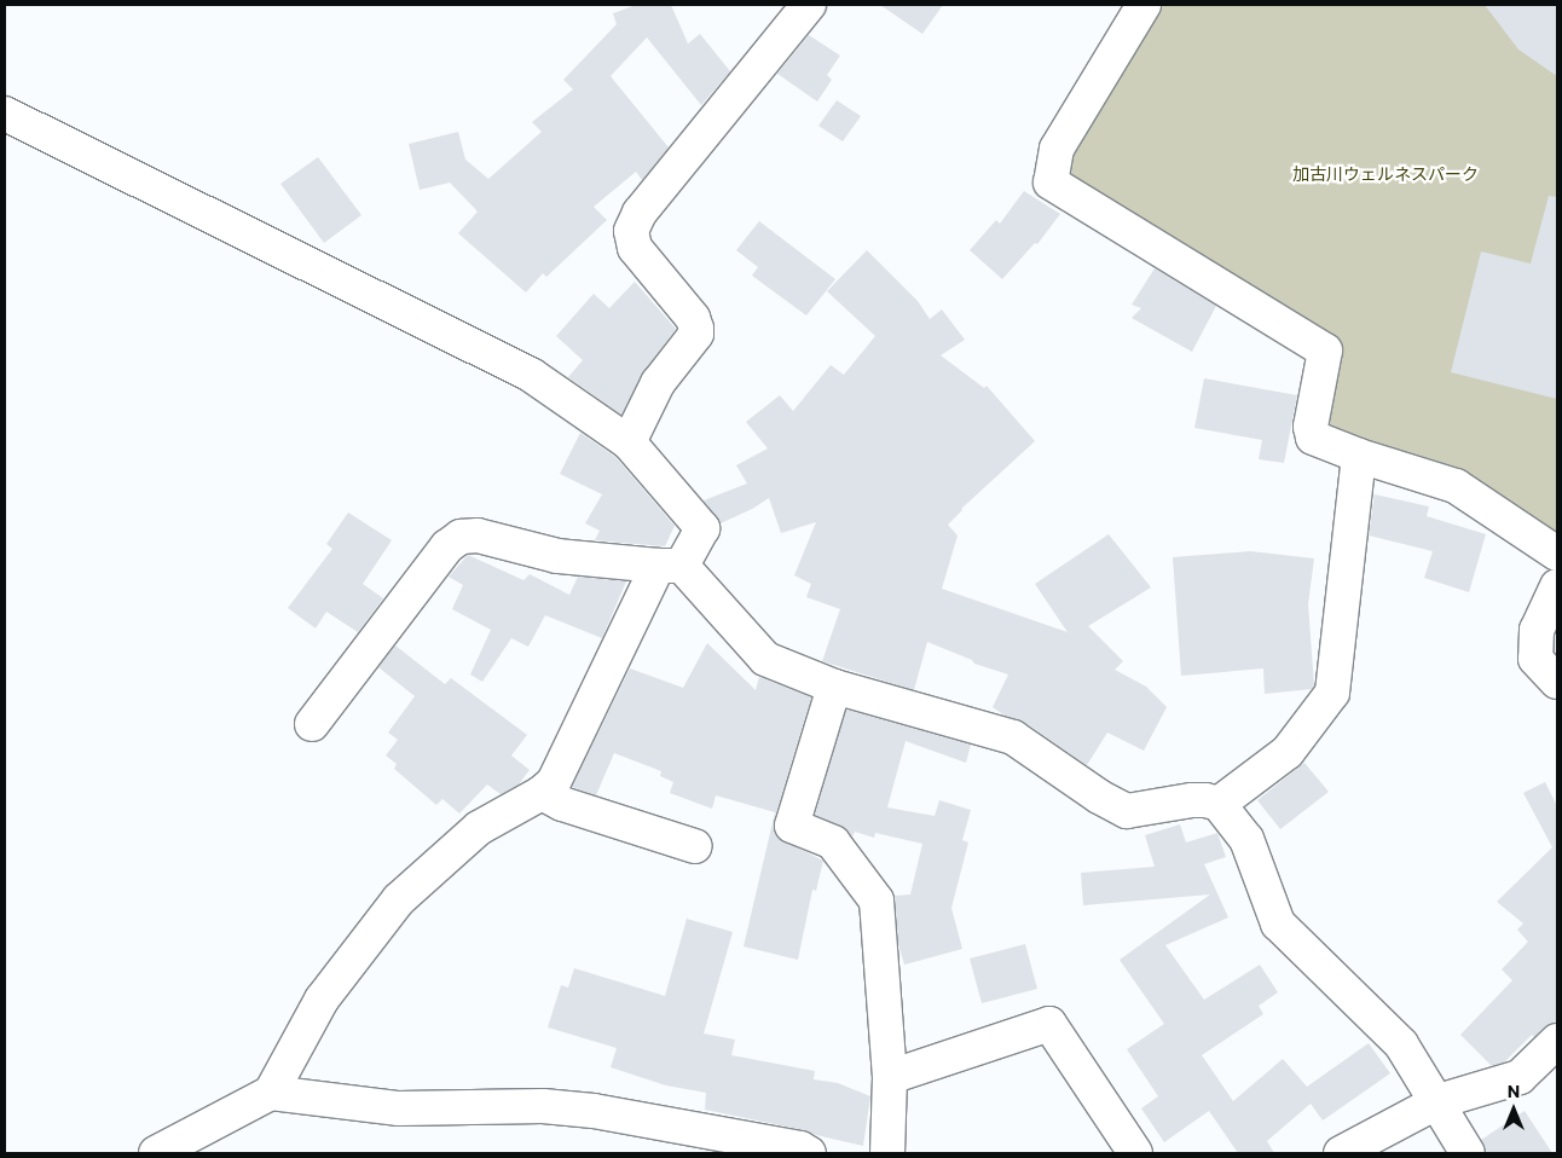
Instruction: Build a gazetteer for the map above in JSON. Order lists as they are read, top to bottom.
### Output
{
  "parks": ["加古川ウェルネスパーク"],
  "north": "top"
}
